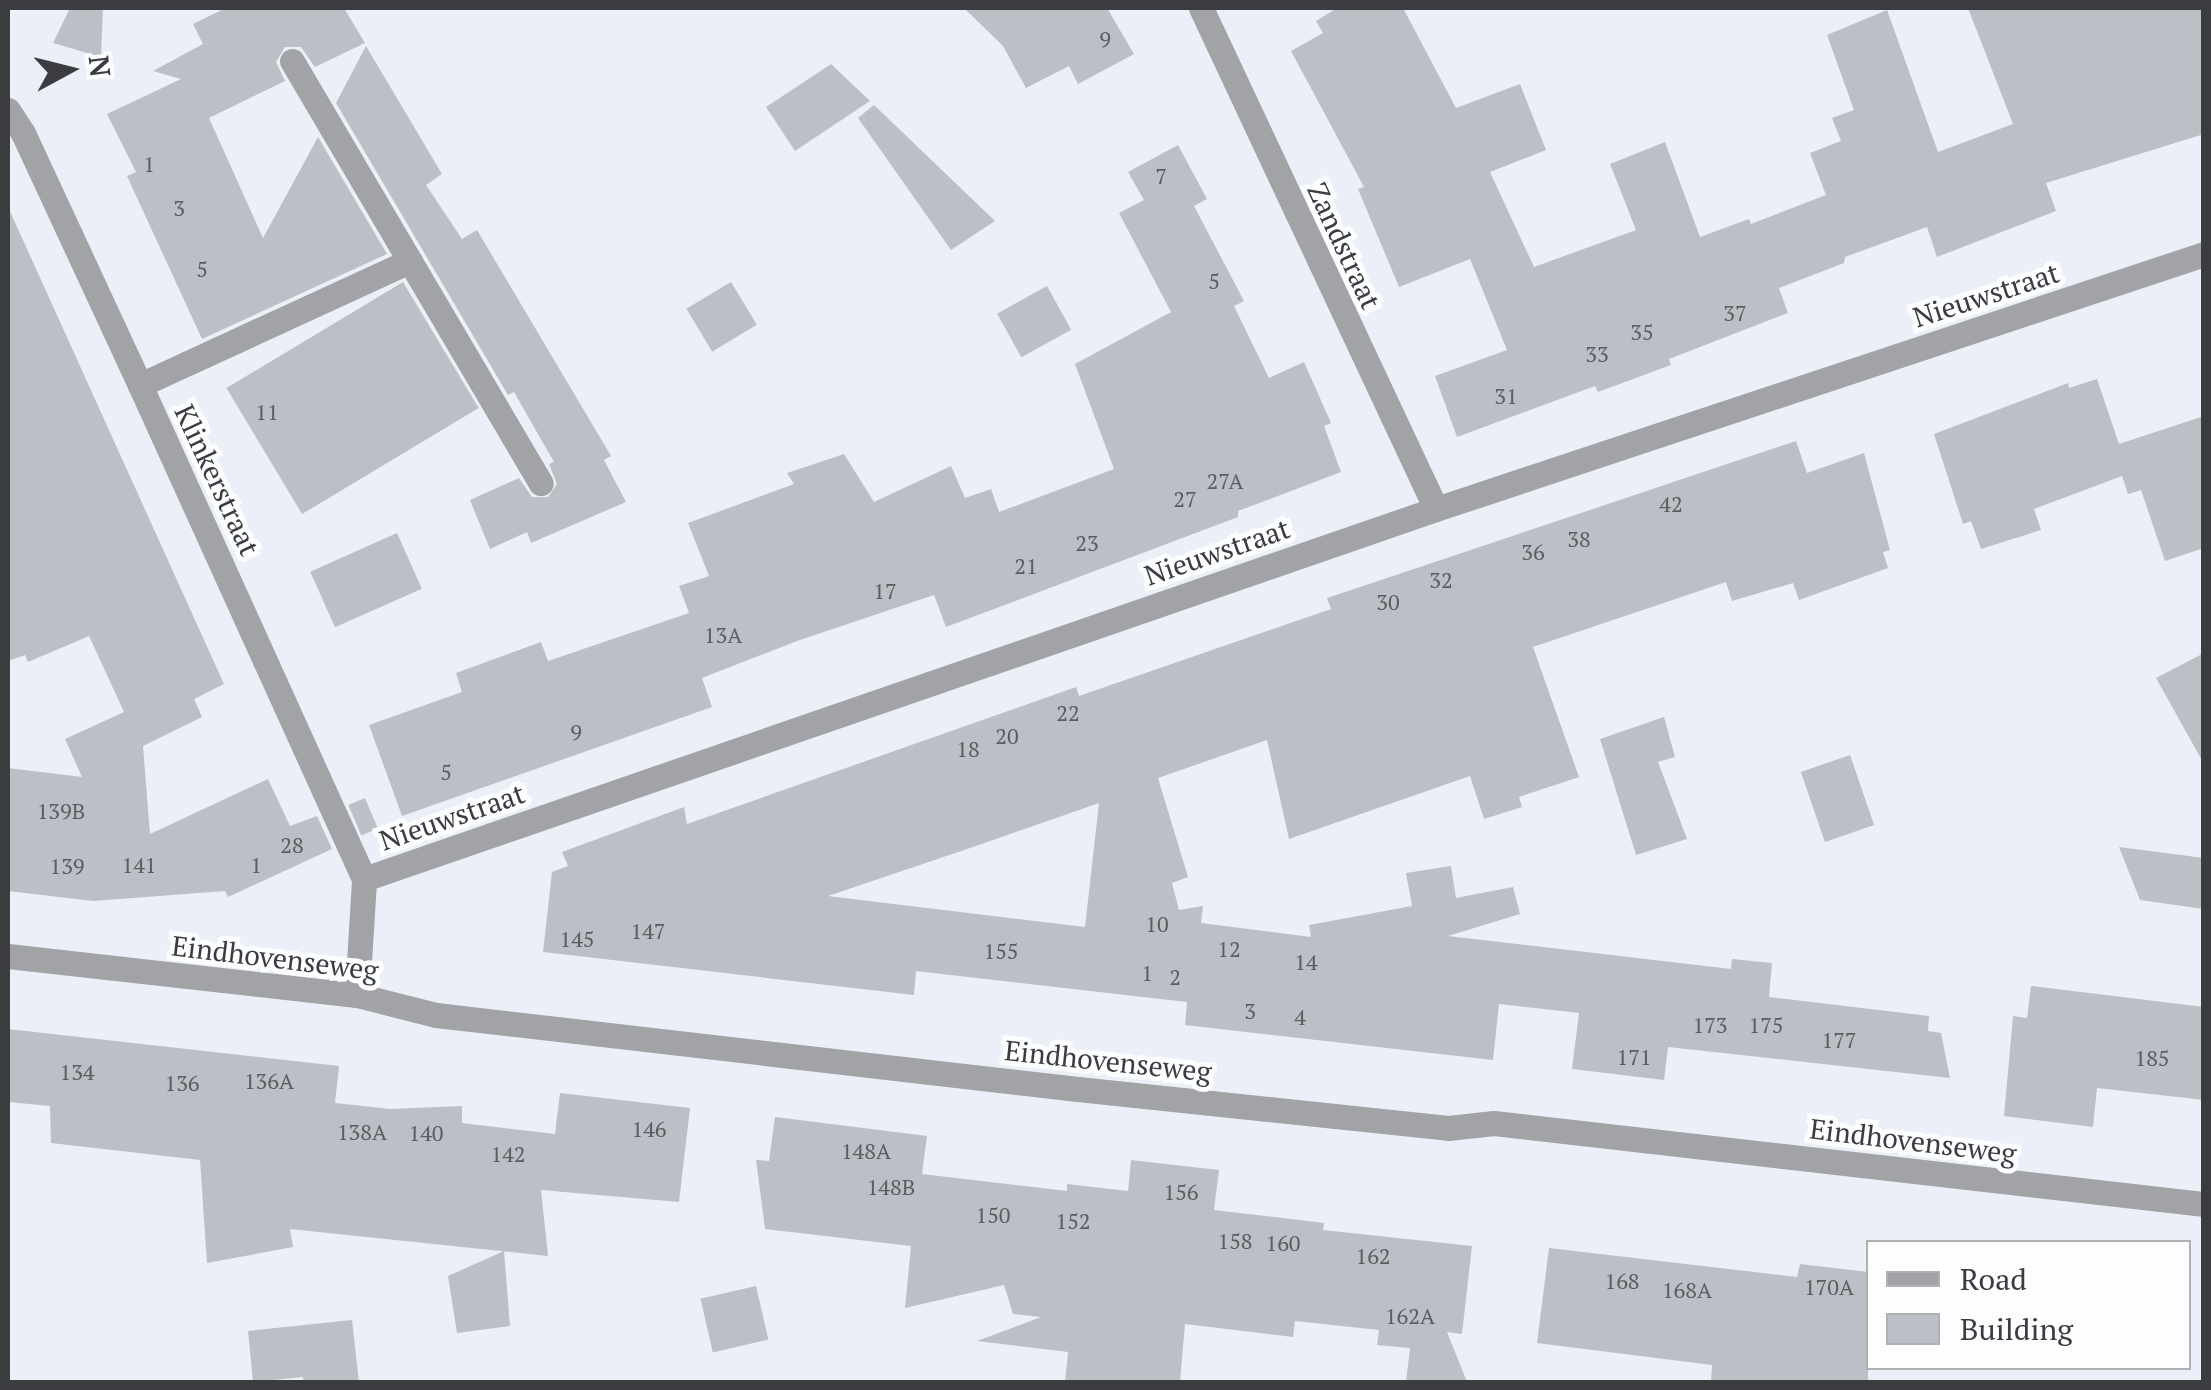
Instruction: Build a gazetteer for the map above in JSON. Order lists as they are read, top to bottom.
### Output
{
  "streets": {
    "street": [
      "Zandstraat",
      "Nieuwstraat",
      "Klinkerstraat",
      "Eindhovenseweg"
    ]
  },
  "crossings": [
    ["Zandstraat", "Nieuwstraat"],
    ["Nieuwstraat", "Klinkerstraat"],
    ["Nieuwstraat", "Eindhovenseweg"]
  ],
  "house_numbers": [
    "9",
    "1",
    "7",
    "3",
    "5",
    "5",
    "37",
    "35",
    "33",
    "31",
    "11",
    "27A",
    "27",
    "42",
    "38",
    "23",
    "36",
    "21",
    "32",
    "17",
    "30",
    "13A",
    "22",
    "9",
    "20",
    "18",
    "5",
    "139B",
    "28",
    "141",
    "1",
    "139",
    "10",
    "147",
    "145",
    "12",
    "155",
    "14",
    "1",
    "2",
    "3",
    "4",
    "173",
    "175",
    "177",
    "171",
    "185",
    "134",
    "136A",
    "136",
    "146",
    "138A",
    "140",
    "148A",
    "142",
    "148B",
    "156",
    "150",
    "152",
    "158",
    "160",
    "162",
    "168",
    "170A",
    "168A",
    "162A"
  ],
  "legend": ["Road", "Building"],
  "north": "right"
}
